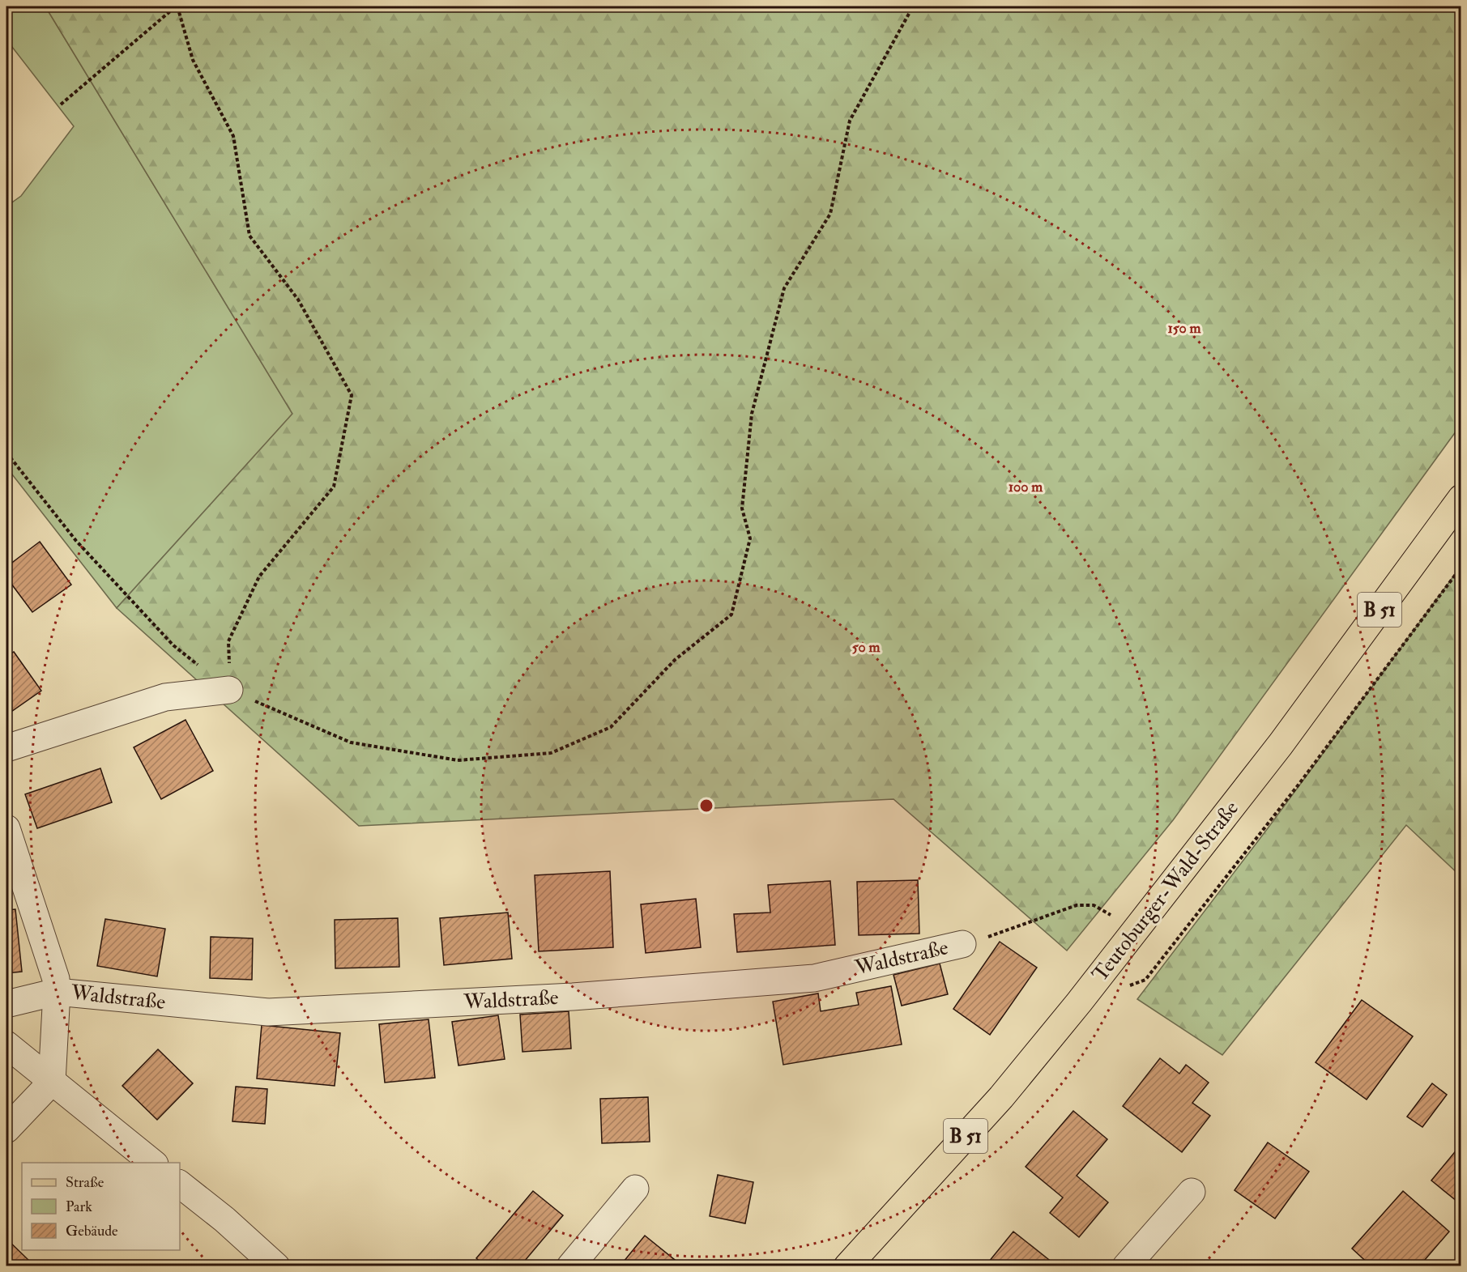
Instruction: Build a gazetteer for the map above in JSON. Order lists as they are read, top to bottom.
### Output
{
  "streets": {
    "main road": ["B 51", "Teutoburger-Wald-Straße"],
    "street": ["Waldstraße"]
  },
  "legend": ["Straße", "Park", "Gebäude"],
  "rings": ["150 m", "100 m", "50 m"]
}
